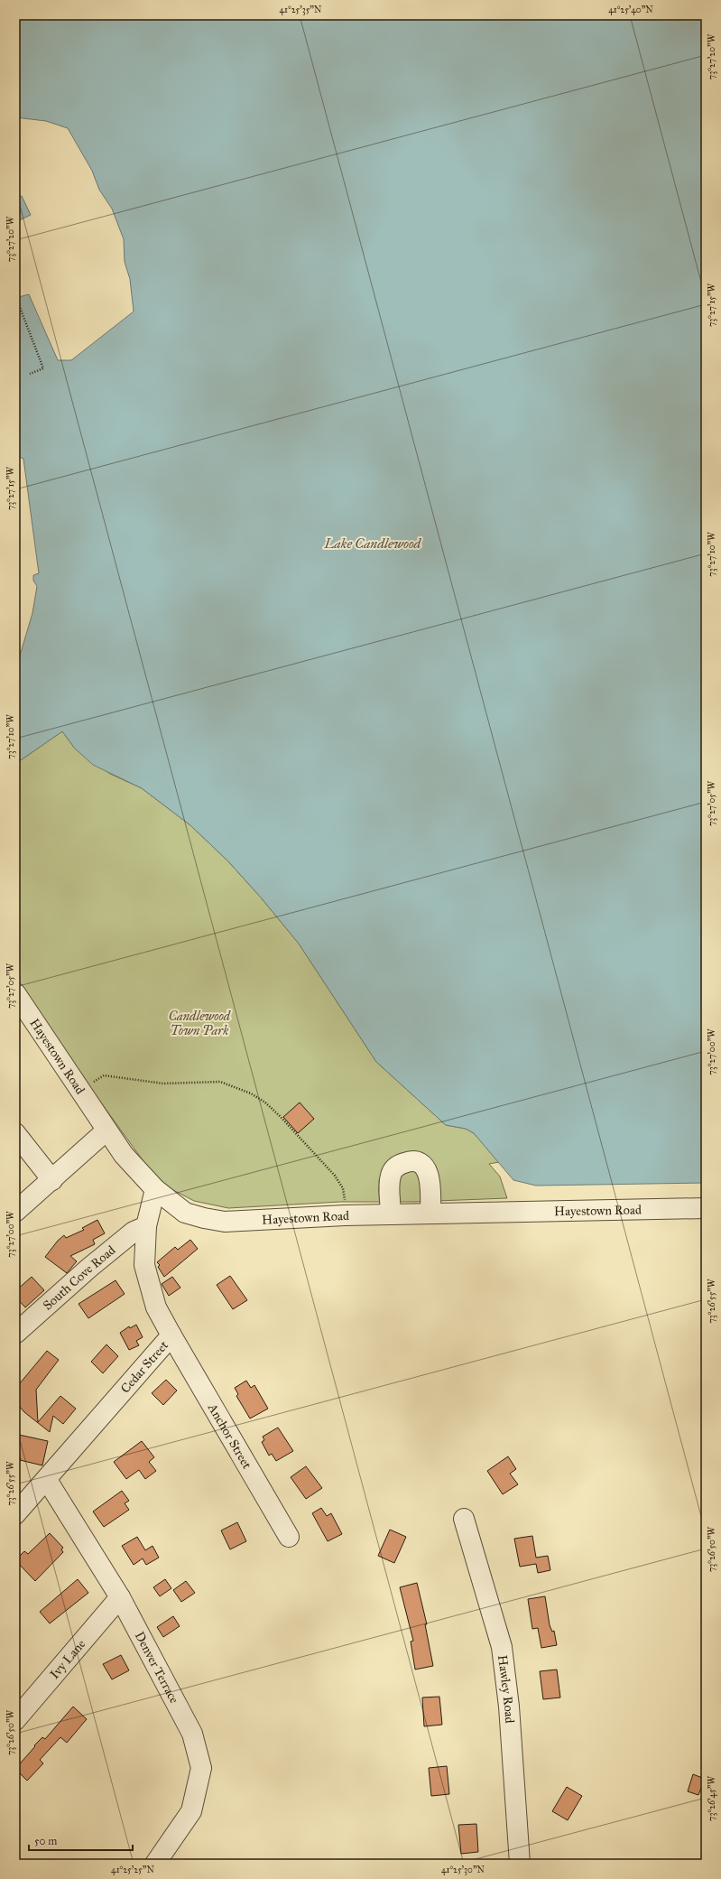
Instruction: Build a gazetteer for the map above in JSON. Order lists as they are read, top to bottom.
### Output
{
  "streets": {
    "street": [
      "Hayestown Road",
      "South Cove Road",
      "Cedar Street",
      "Anchor Street",
      "Ivy Lane",
      "Denver Terrace",
      "Hawley Road"
    ]
  },
  "crossings": [
    ["Hayestown Road", "Cedar Street"],
    ["South Cove Road", "Cedar Street"],
    ["Cedar Street", "Anchor Street"],
    ["Cedar Street", "Denver Terrace"],
    ["Ivy Lane", "Denver Terrace"]
  ],
  "water": ["Lake Candlewood"],
  "parks": ["Candlewood Town Park"],
  "scale_bar": "50 m",
  "coordinates": [
    "41°25'35\"N",
    "41°25'40\"N",
    "73°27'20\"W",
    "73°27'15\"W",
    "73°27'10\"W",
    "73°27'05\"W",
    "73°27'00\"W",
    "73°26'55\"W",
    "73°26'50\"W",
    "73°26'45\"W",
    "41°25'25\"N",
    "41°25'30\"N"
  ]
}
